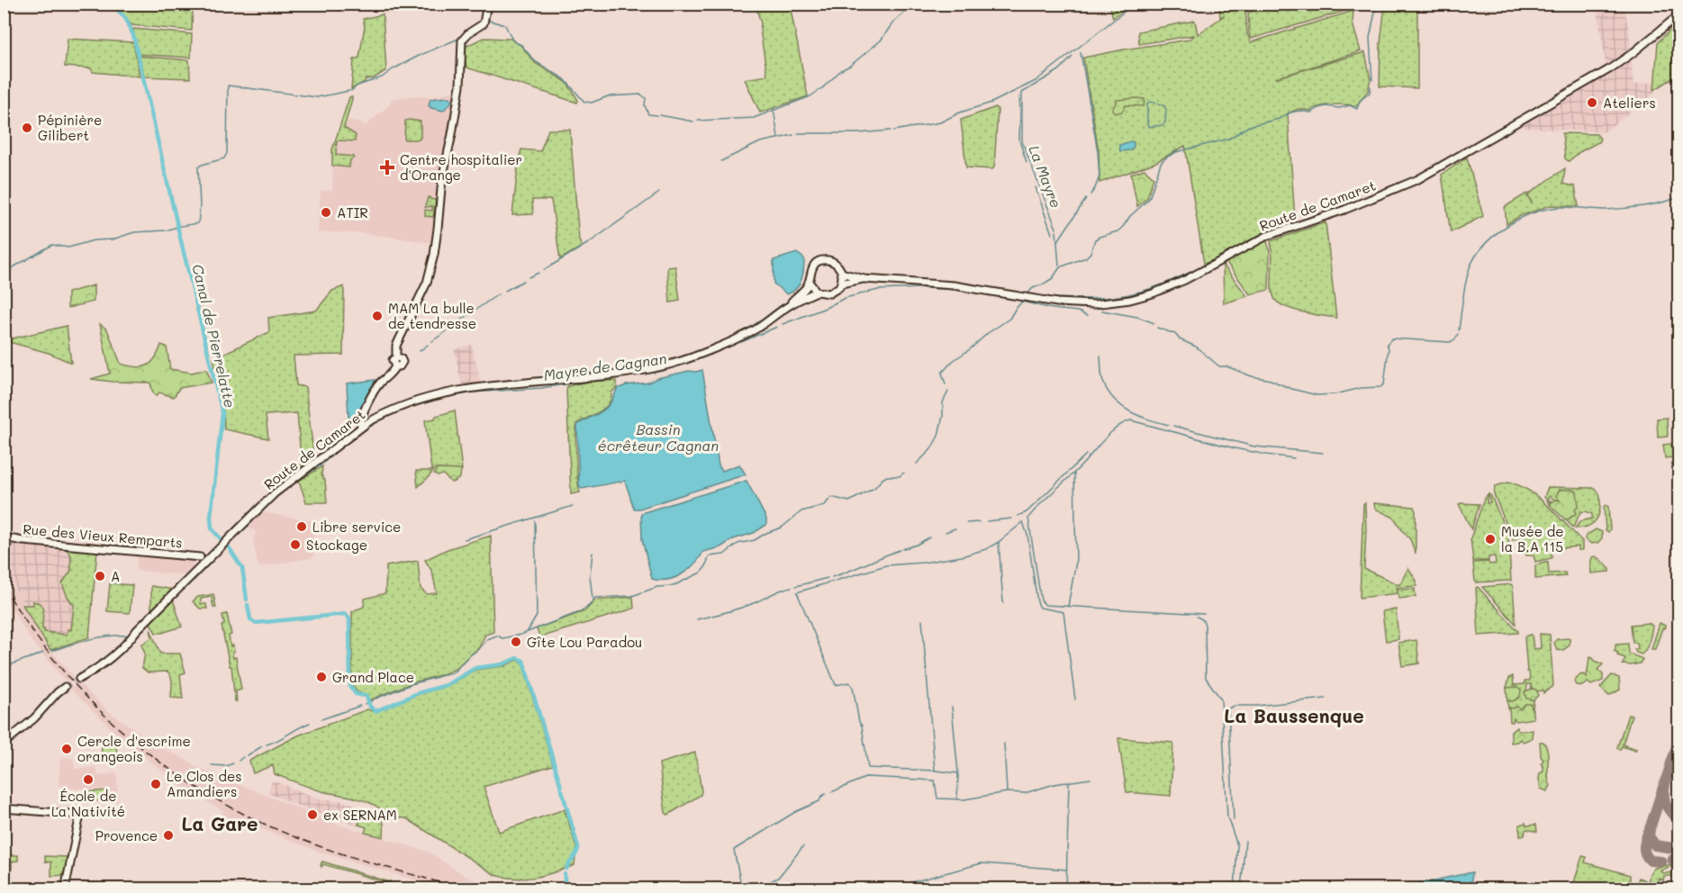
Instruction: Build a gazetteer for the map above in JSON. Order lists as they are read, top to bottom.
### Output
{
  "streets": {
    "main road": ["Route de Camaret", "Rue des Vieux Remparts"]
  },
  "crossings": [
    ["Route de Camaret", "Rue des Vieux Remparts"]
  ],
  "districts": ["La Baussenque", "La Gare"],
  "water": [
    "La Mayre",
    "Canal de Pierrelatte",
    "Mayre de Cagnan",
    "Bassin écrêteur Cagnan"
  ],
  "places": {
    "other": [
      "Ateliers",
      "Pépinière Gilibert",
      "ATIR",
      "MAM La bulle de tendresse",
      "Libre service",
      "Musée de la B.A 115",
      "Stockage",
      "A",
      "Gîte Lou Paradou",
      "Grand Place",
      "Cercle d'escrime orangeois",
      "École de La Nativité",
      "Le Clos des Amandiers",
      "ex SERNAM",
      "Provence"
    ],
    "health": ["Centre hospitalier d'Orange"]
  }
}
